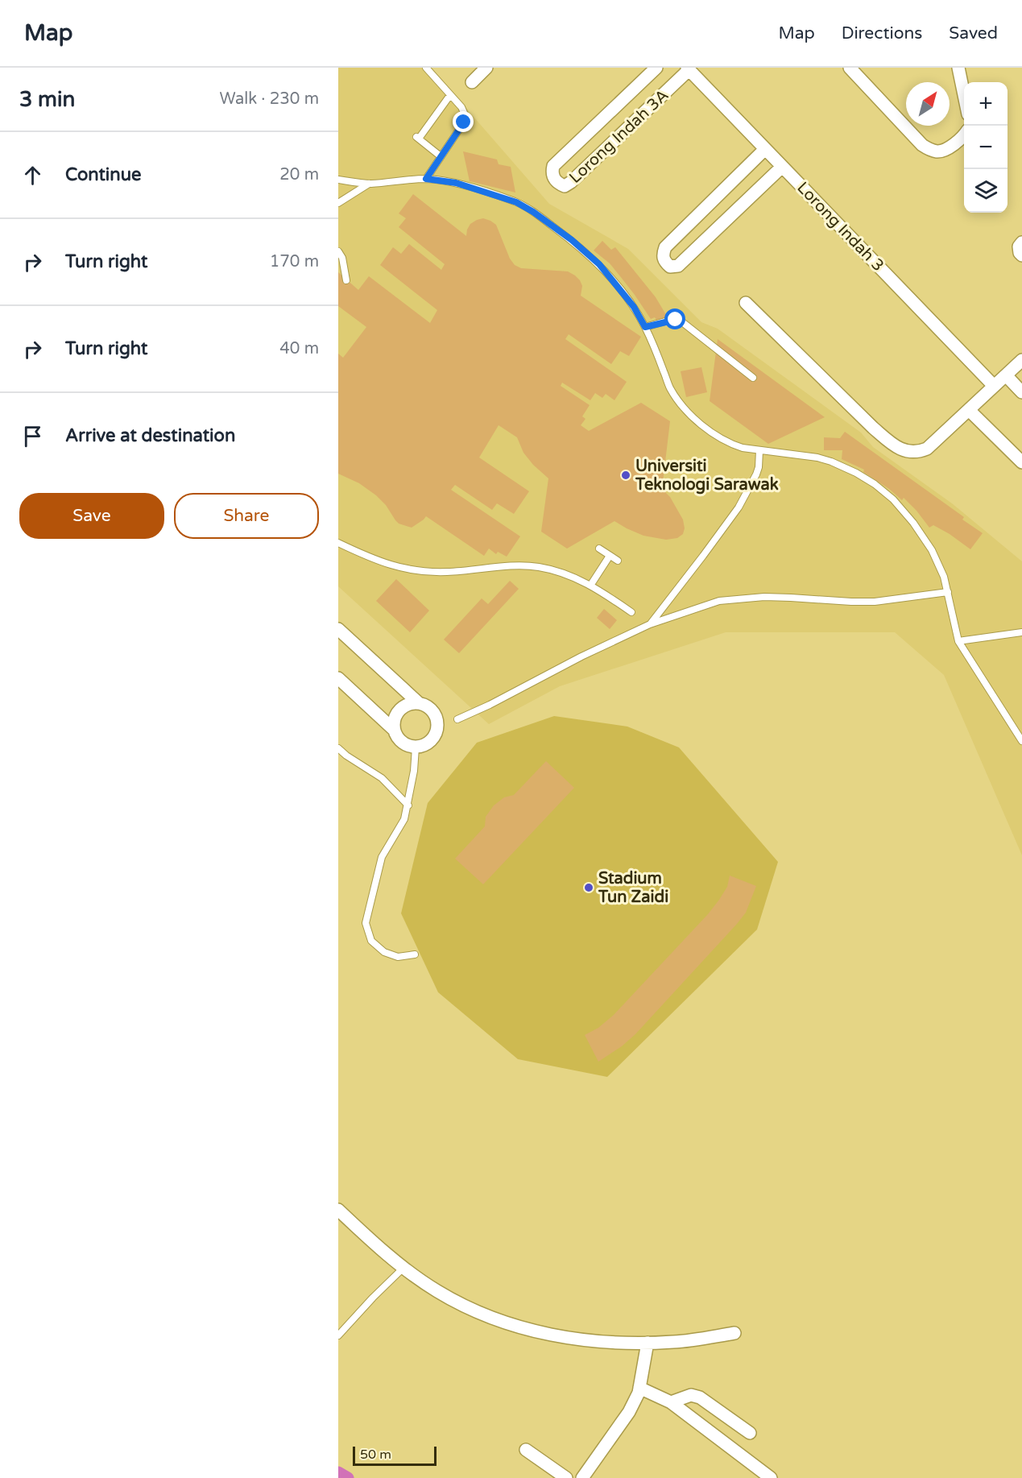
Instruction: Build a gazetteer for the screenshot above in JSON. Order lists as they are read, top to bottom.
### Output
{
  "streets": {
    "street": ["Lorong Indah 3A", "Lorong Indah 3"]
  },
  "crossings": [
    ["Lorong Indah 3A", "Lorong Indah 3"]
  ],
  "places": ["Universiti Teknologi Sarawak", "Stadium Tun Zaidi"],
  "scale_bar": "50 m",
  "north": "top right",
  "page": {
    "header": "Map",
    "nav": ["Map", "Directions", "Saved"],
    "heading": ["3 min", "Walk · 230 m"],
    "map_buttons": ["+", "−"],
    "list": [
      ["Continue", "20 m"],
      ["Turn right", "170 m"],
      ["Turn right", "40 m"],
      "Arrive at destination"
    ],
    "buttons": ["Save", "Share"],
    "scale": "50 m"
  }
}
